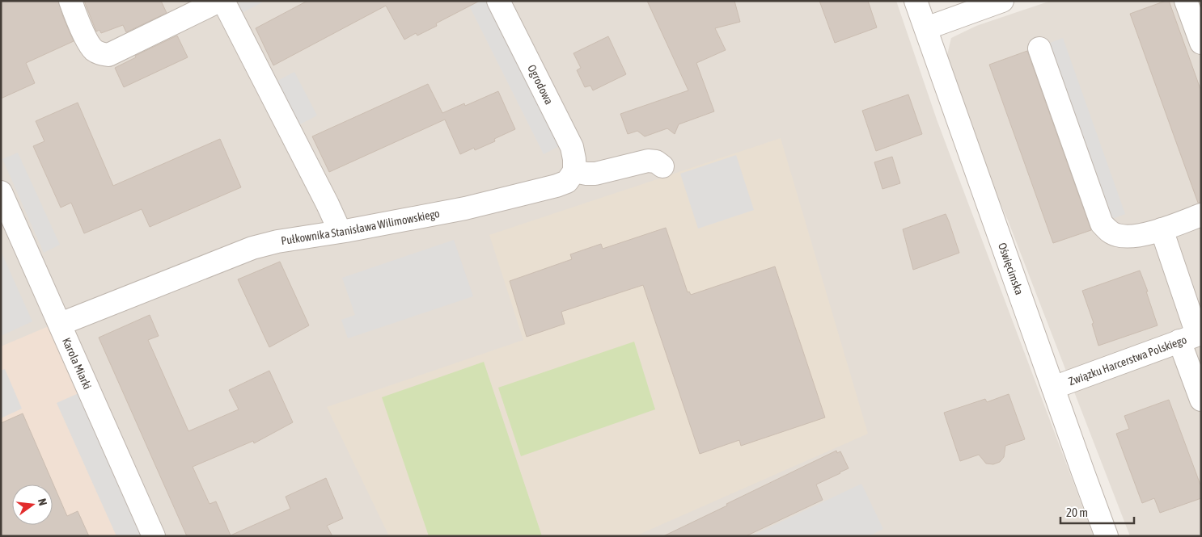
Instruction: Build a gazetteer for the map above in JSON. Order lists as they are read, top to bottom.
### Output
{
  "streets": {
    "street": [
      "Ogrodowa",
      "Pułkownika Stanisława Wilimowskiego",
      "Oświęcimska",
      "Związku Harcerstwa Polskiego",
      "Karola Miarki"
    ]
  },
  "crossings": [
    ["Ogrodowa", "Pułkownika Stanisława Wilimowskiego"],
    ["Pułkownika Stanisława Wilimowskiego", "Karola Miarki"],
    ["Oświęcimska", "Związku Harcerstwa Polskiego"]
  ],
  "scale_bar": "20 m",
  "north": "right"
}
